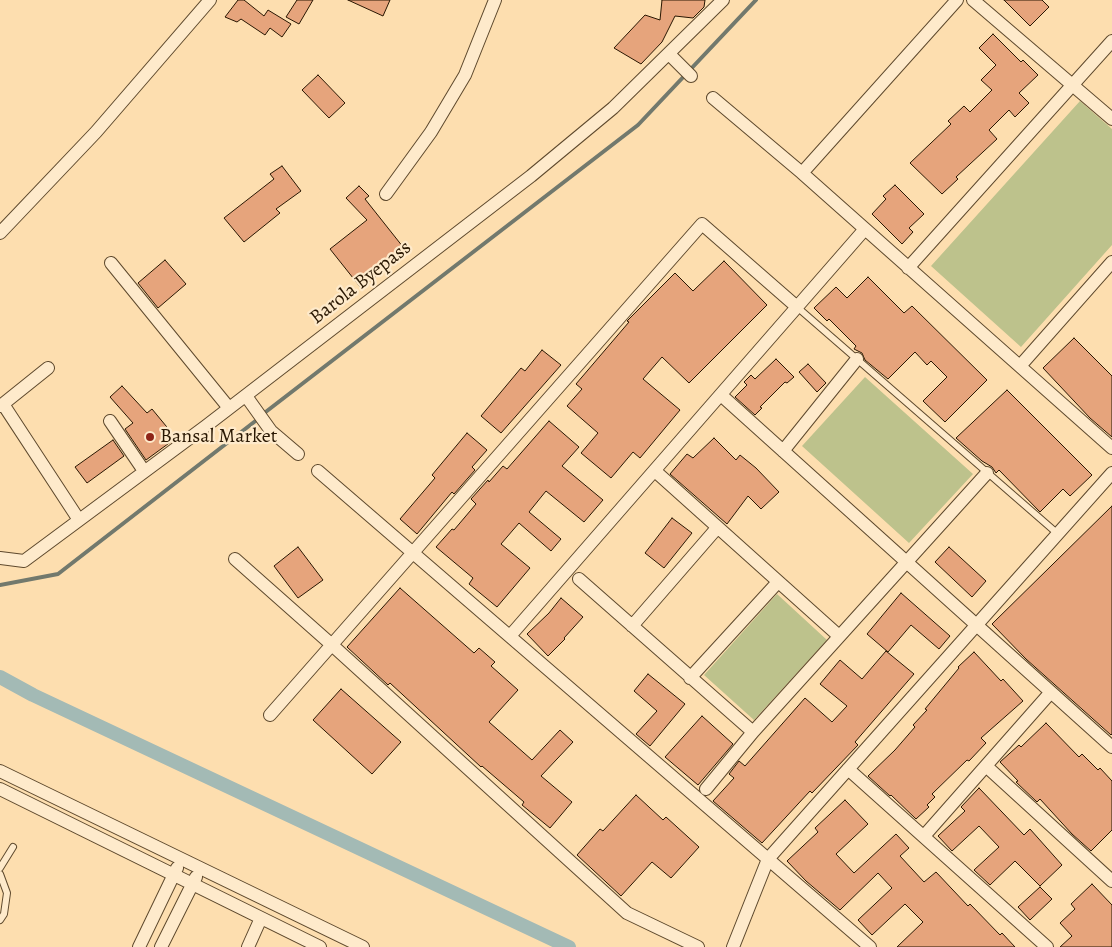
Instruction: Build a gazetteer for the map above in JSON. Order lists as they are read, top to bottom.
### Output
{
  "streets": {
    "street": ["Barola Byepass"]
  },
  "places": ["Bansal Market"]
}
